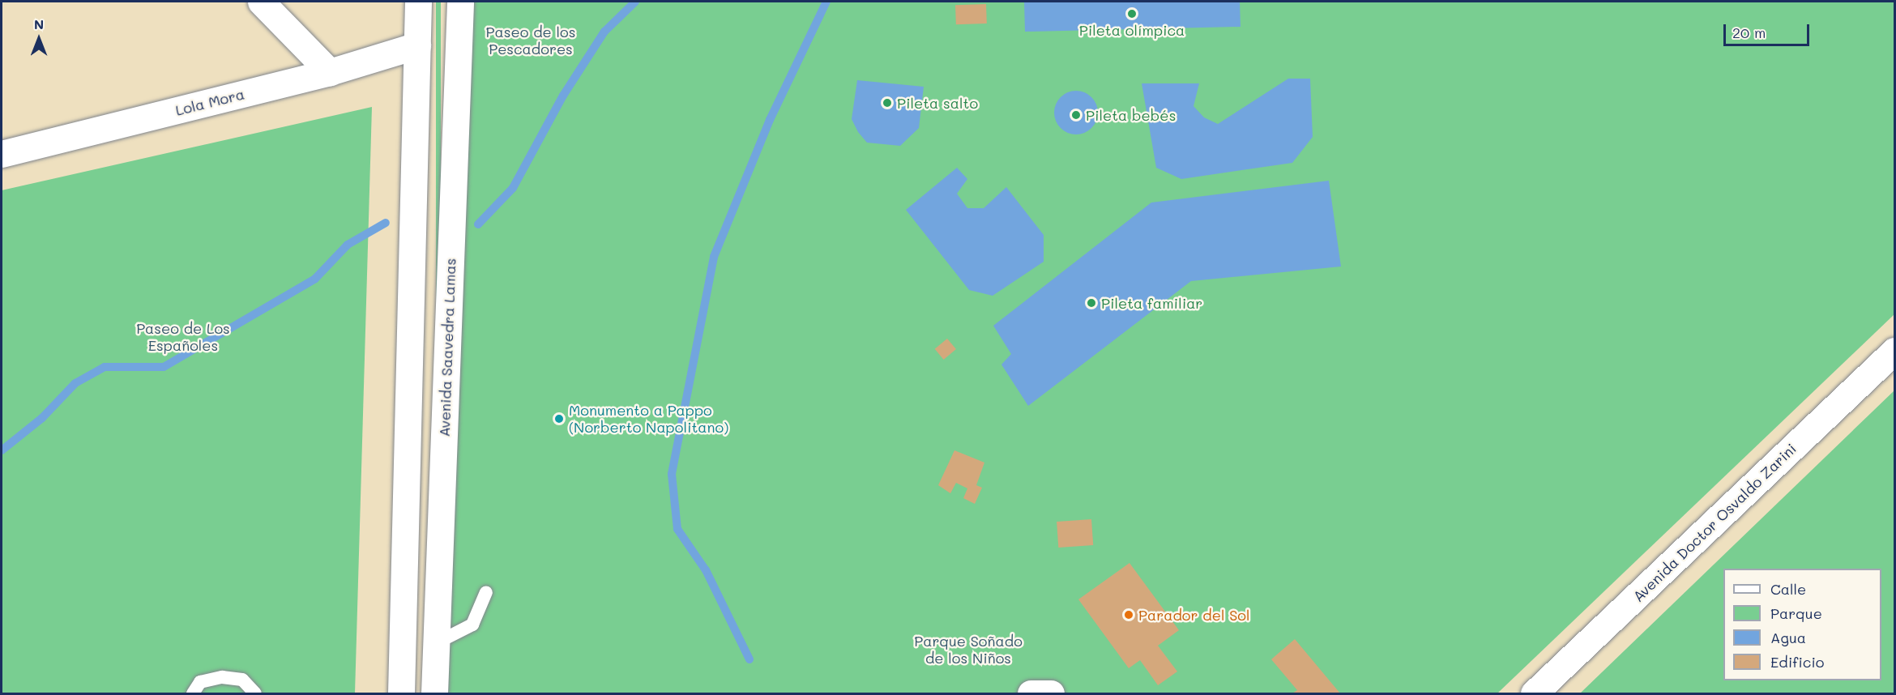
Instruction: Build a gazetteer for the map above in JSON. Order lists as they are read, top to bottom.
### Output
{
  "streets": {
    "main road": ["Lola Mora", "Avenida Saavedra Lamas", "Avenida Doctor Osvaldo Zarini"]
  },
  "parks": ["Paseo de los Pescadores", "Paseo de Los Españoles", "Parque Soñado de los Niños"],
  "places": [
    "Pileta olímpica",
    "Pileta salto",
    "Pileta bebés",
    "Pileta familiar",
    "Monumento a Pappo (Norberto Napolitano)",
    "Parador del Sol"
  ],
  "legend": [
    "Calle",
    "Parque",
    "Agua",
    "Edificio"
  ],
  "scale_bar": "20 m",
  "north": "top"
}
